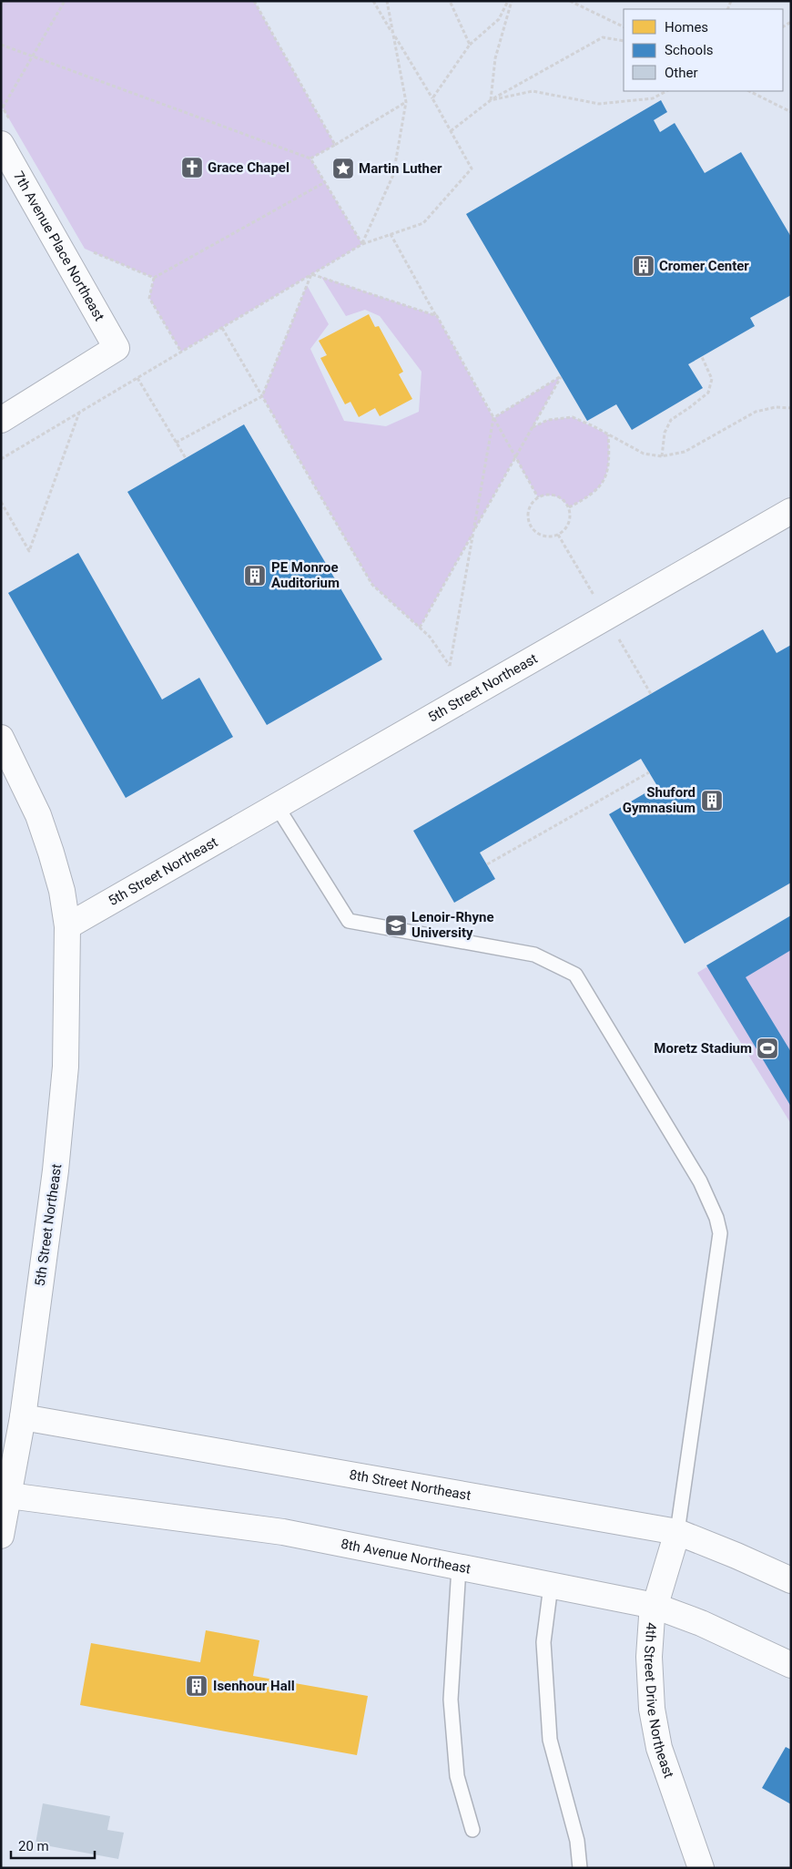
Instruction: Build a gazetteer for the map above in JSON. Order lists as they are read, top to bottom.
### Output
{
  "streets": {
    "street": [
      "7th Avenue Place Northeast",
      "5th Street Northeast",
      "8th Street Northeast",
      "8th Avenue Northeast",
      "4th Street Drive Northeast"
    ]
  },
  "crossings": [
    ["5th Street Northeast", "8th Street Northeast"],
    ["5th Street Northeast", "8th Avenue Northeast"],
    ["8th Street Northeast", "4th Street Drive Northeast"],
    ["8th Avenue Northeast", "4th Street Drive Northeast"]
  ],
  "places": {
    "church": ["Grace Chapel"],
    "place": ["Martin Luther"],
    "building": [
      "Cromer Center",
      "PE Monroe Auditorium",
      "Shuford Gymnasium",
      "Isenhour Hall"
    ],
    "school or university": ["Lenoir-Rhyne University"],
    "sports": ["Moretz Stadium"]
  },
  "legend": ["Homes", "Schools", "Other"],
  "scale_bar": "20 m"
}
